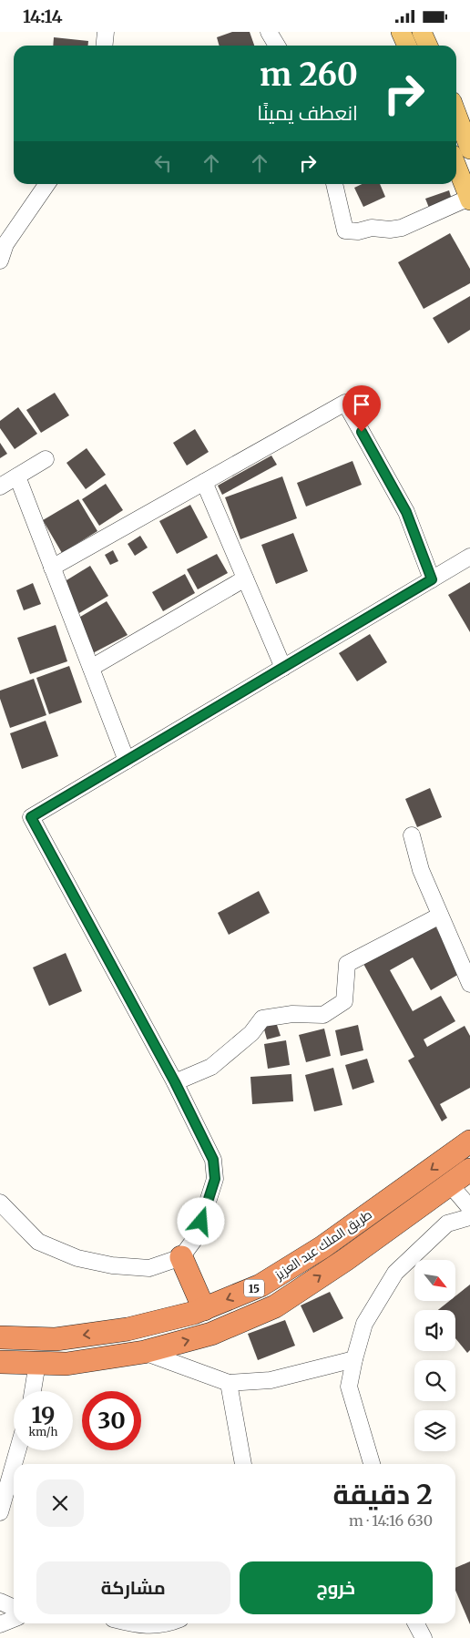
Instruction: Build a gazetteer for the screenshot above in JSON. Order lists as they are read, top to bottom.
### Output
{
  "streets": {
    "highway": ["طريق الملك عبد العزيز", "15"]
  },
  "north": "bottom right",
  "page": {
    "status": "14:14",
    "turn": ["260 m", "انعطف يمينًا"],
    "speed": "19 km/h",
    "limit": "30",
    "heading": ["2 دقيقة", "630 m · 14:16"],
    "buttons": ["خروج", "مشاركة"]
  }
}
